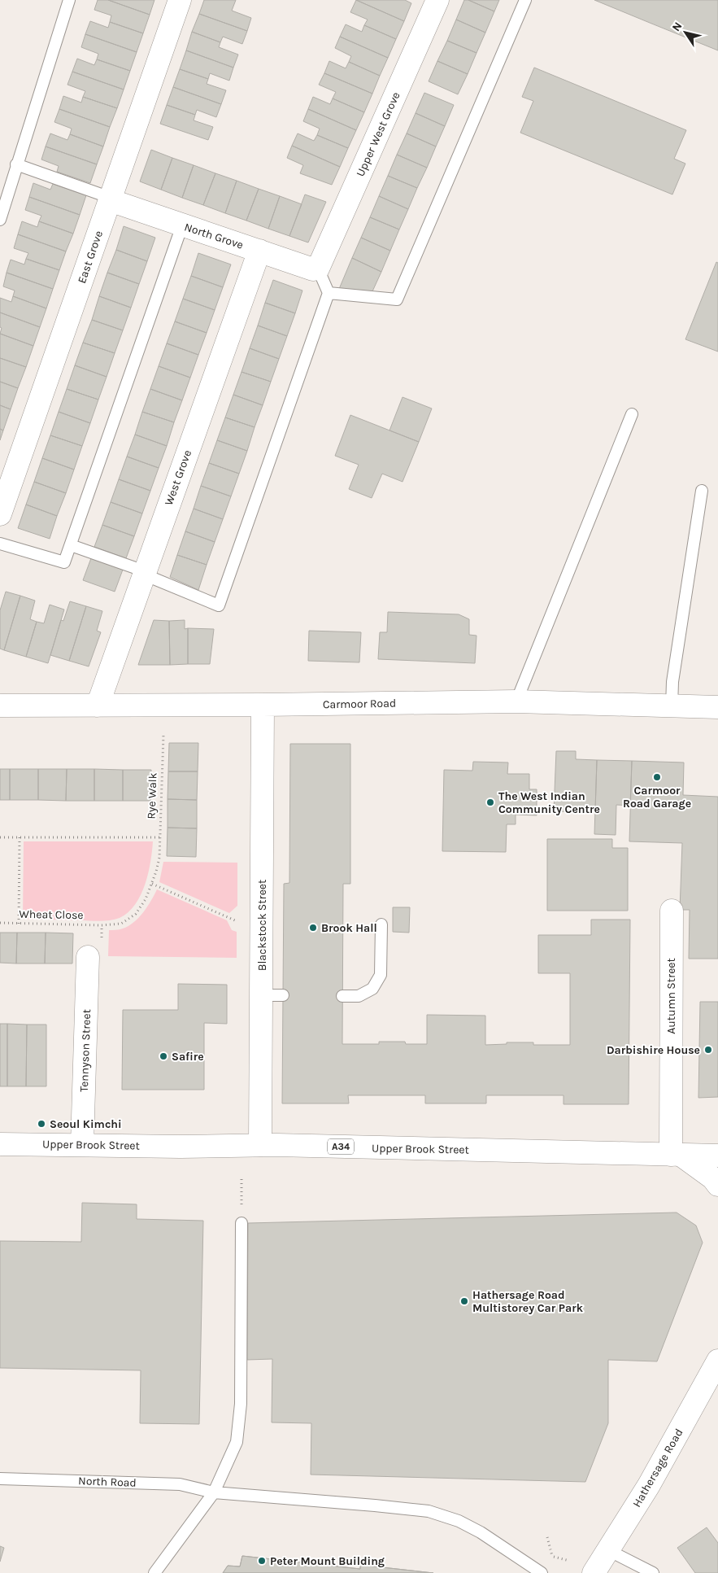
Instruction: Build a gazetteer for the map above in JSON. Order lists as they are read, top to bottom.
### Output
{
  "streets": {
    "main road": [
      "Upper West Grove",
      "North Grove",
      "East Grove",
      "West Grove",
      "Carmoor Road",
      "Blackstock Street",
      "Autumn Street",
      "Tennyson Street",
      "Upper Brook Street",
      "A34",
      "Hathersage Road"
    ],
    "lane": ["North Road"],
    "path": ["Rye Walk", "Wheat Close"]
  },
  "crossings": [
    ["Upper West Grove", "North Grove"],
    ["North Grove", "East Grove"],
    ["North Grove", "West Grove"],
    ["West Grove", "Carmoor Road"],
    ["Carmoor Road", "Blackstock Street"],
    ["Rye Walk", "Wheat Close"],
    ["Blackstock Street", "Upper Brook Street"],
    ["Autumn Street", "Upper Brook Street"],
    ["Tennyson Street", "Upper Brook Street"]
  ],
  "places": [
    "Carmoor Road Garage",
    "The West Indian Community Centre",
    "Brook Hall",
    "Darbishire House",
    "Safire",
    "Seoul Kimchi",
    "Hathersage Road Multistorey Car Park",
    "Peter Mount Building"
  ],
  "north": "top left"
}
